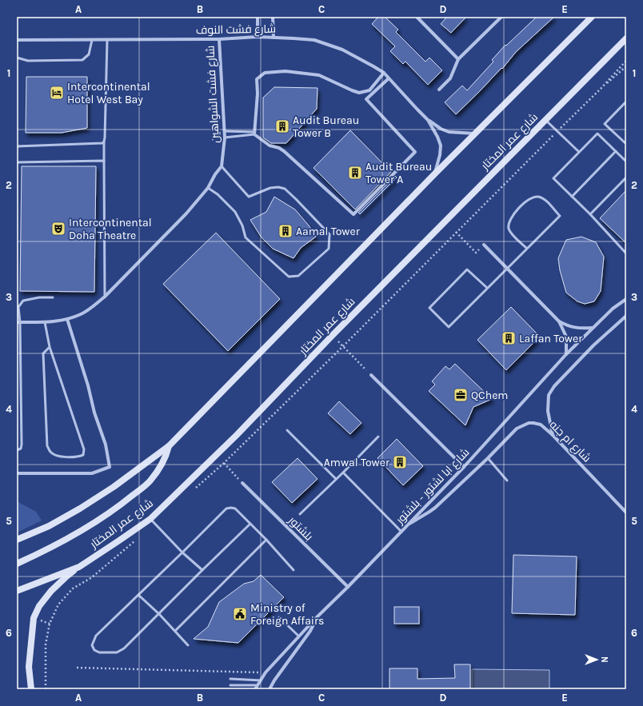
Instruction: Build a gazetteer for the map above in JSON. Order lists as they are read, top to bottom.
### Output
{
  "streets": {
    "main road": ["شارع عمر المختار"],
    "street": [
      "شارع فشت النوف",
      "شارع فشت الشواهين",
      "شارع ام جنه",
      "شارع ابا لشتور - بلشتور",
      "بلشتور"
    ]
  },
  "crossings": [
    ["شارع فشت النوف", "شارع فشت الشواهين"],
    ["شارع ام جنه", "شارع ابا لشتور - بلشتور"],
    ["شارع ابا لشتور - بلشتور", "بلشتور"]
  ],
  "places": {
    "hotel": ["Intercontinental Hotel West Bay"],
    "building": [
      "Audit Bureau Tower B",
      "Audit Bureau Tower A",
      "Aamal Tower",
      "Laffan Tower",
      "Amwal Tower"
    ],
    "theatre": ["Intercontinental Doha Theatre"],
    "office": ["QChem"],
    "public building": ["Ministry of Foreign Affairs"]
  },
  "north": "right",
  "grid": {
    "columns": [
      "A",
      "B",
      "C",
      "D",
      "E"
    ],
    "rows": [
      "1",
      "2",
      "3",
      "4",
      "5",
      "6"
    ]
  }
}
